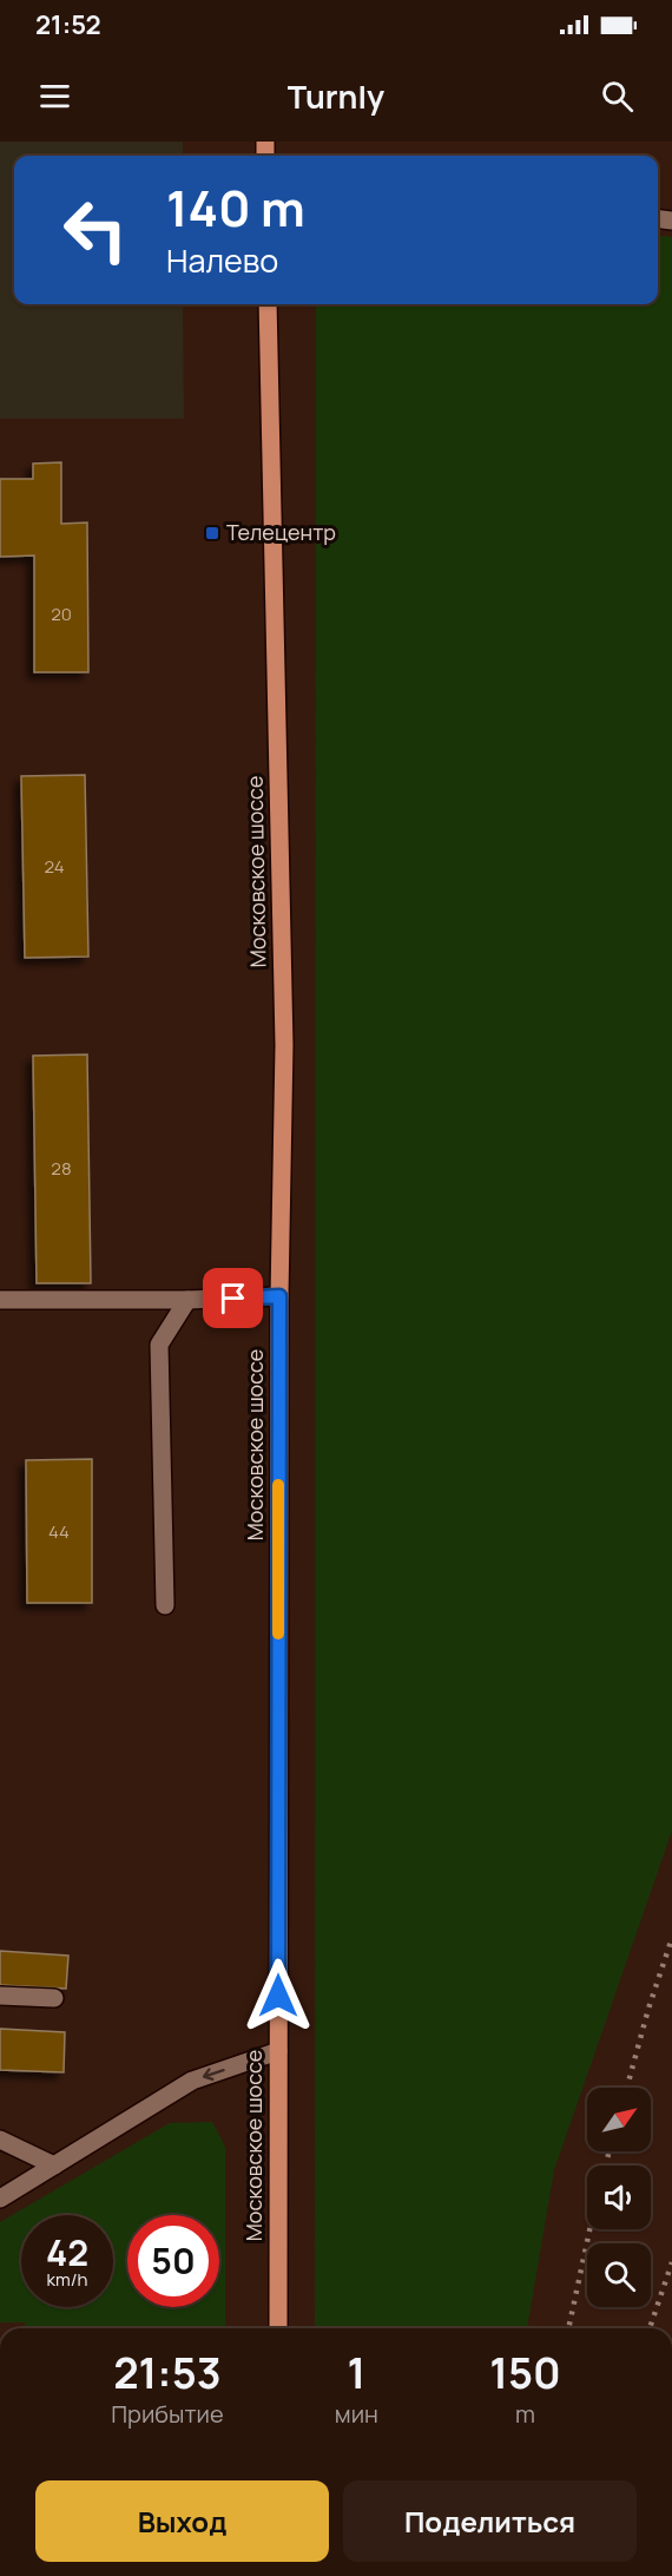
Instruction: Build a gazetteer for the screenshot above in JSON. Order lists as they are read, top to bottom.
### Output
{
  "streets": {
    "main road": ["Московское шоссе"]
  },
  "places": {
    "transit": ["Телецентр"]
  },
  "house_numbers": [
    "20",
    "24",
    "28",
    "44"
  ],
  "north": "top right",
  "page": {
    "status": "21:52",
    "header": "Turnly",
    "turn": ["140 m", "Налево"],
    "speed": "42 km/h",
    "limit": "50",
    "eta": [
      "21:53",
      "Прибытие",
      "1",
      "мин",
      "150",
      "m"
    ],
    "buttons": ["Выход", "Поделиться"]
  }
}
